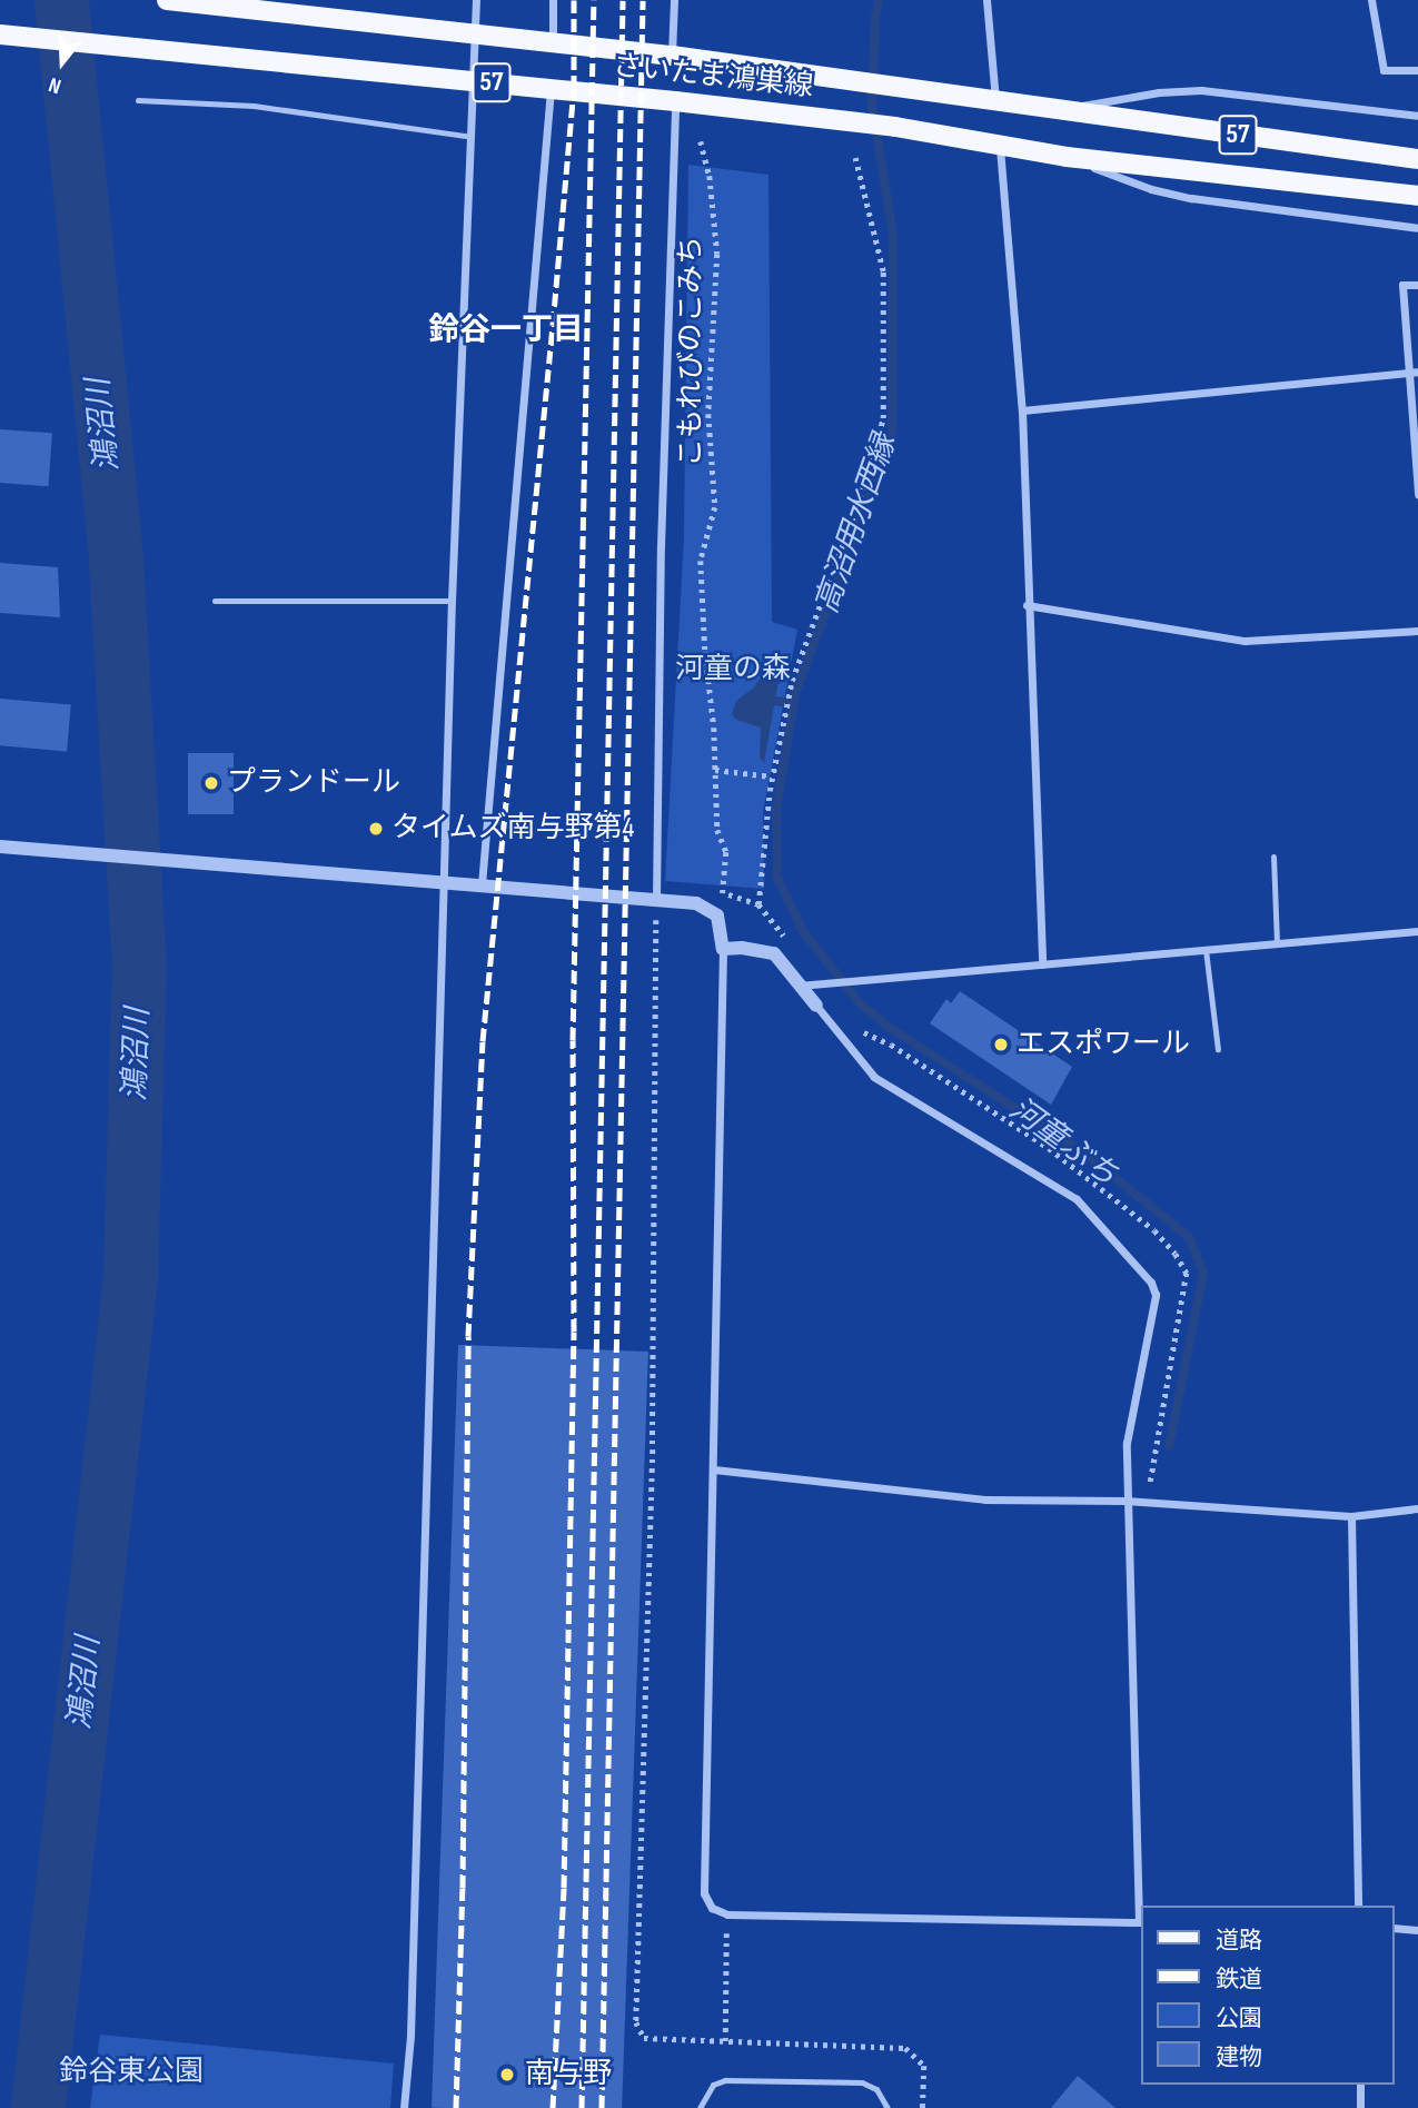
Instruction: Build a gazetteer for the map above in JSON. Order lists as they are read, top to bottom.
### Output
{
  "streets": {
    "main road": ["さいたま鴻巣線", "57"],
    "path": ["こもれびのこみち"]
  },
  "districts": ["鈴谷一丁目"],
  "water": ["鴻沼川", "高沼用水西縁", "河童ぶち"],
  "parks": ["河童の森", "鈴谷東公園"],
  "places": [
    "プランドール",
    "タイムズ南与野第4",
    "エスポワール",
    "南与野"
  ],
  "legend": [
    "道路",
    "鉄道",
    "公園",
    "建物"
  ],
  "north": "bottom"
}
